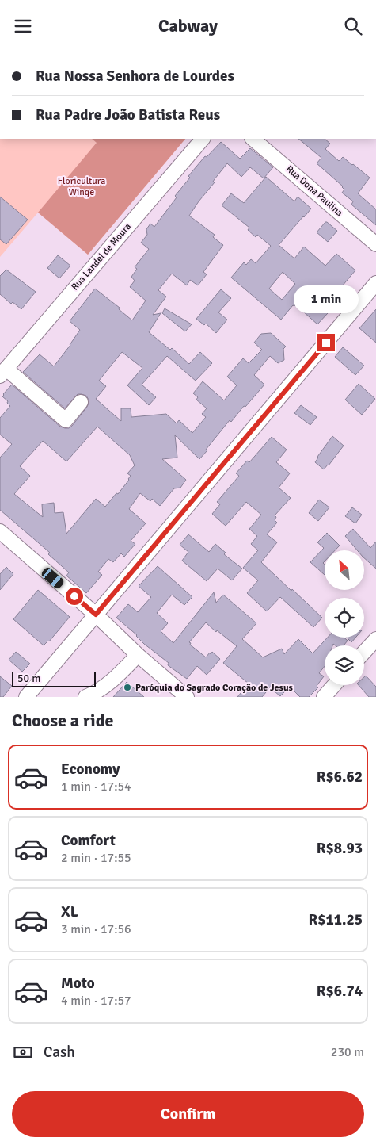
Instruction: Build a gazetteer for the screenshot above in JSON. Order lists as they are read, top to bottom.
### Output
{
  "streets": {
    "street": ["Rua Dona Paulina", "Rua Landel de Moura"]
  },
  "parks": ["Floricultura Winge"],
  "places": ["Paróquia do Sagrado Coração de Jesus"],
  "scale_bar": "50 m",
  "north": "top left",
  "page": {
    "header": "Cabway",
    "banner": ["Rua Nossa Senhora de Lourdes", "Rua Padre João Batista Reus"],
    "bubble": "1 min",
    "scale": "50 m",
    "heading": "Choose a ride",
    "list": [
      {
        "name": "Economy",
        "note": "1 min · 17:54",
        "value": "R$6.62"
      },
      {
        "name": "Comfort",
        "note": "2 min · 17:55",
        "value": "R$8.93"
      },
      {
        "name": "XL",
        "note": "3 min · 17:56",
        "value": "R$11.25"
      },
      {
        "name": "Moto",
        "note": "4 min · 17:57",
        "value": "R$6.74"
      }
    ],
    "pay": ["Cash", "230 m"],
    "buttons": "Confirm"
  }
}
